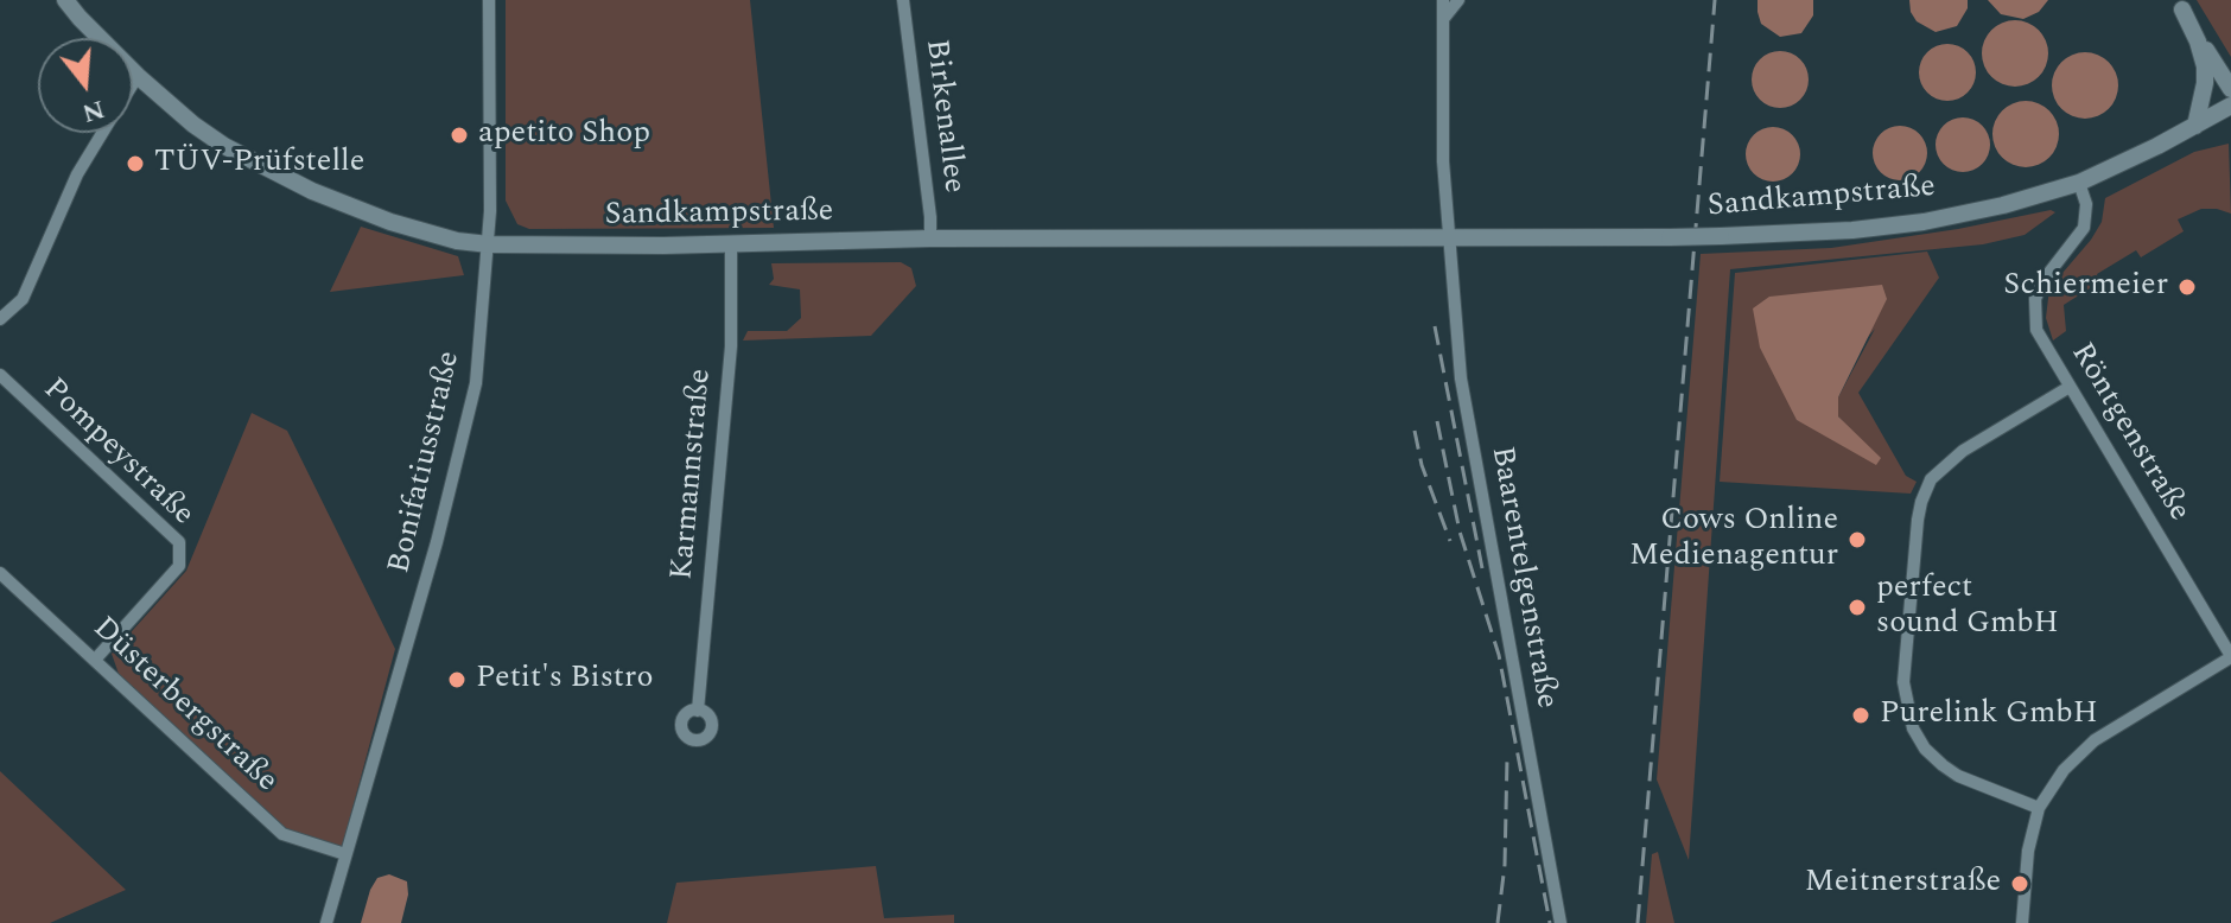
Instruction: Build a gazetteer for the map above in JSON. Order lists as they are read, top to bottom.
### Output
{
  "streets": {
    "street": [
      "Birkenallee",
      "Sandkampstraße",
      "Röntgenstraße",
      "Pompeystraße",
      "Bonifatiusstraße",
      "Karmannstraße",
      "Baarentelgenstraße",
      "Düsterbergstraße"
    ]
  },
  "crossings": [
    ["Birkenallee", "Sandkampstraße"],
    ["Sandkampstraße", "Röntgenstraße"],
    ["Sandkampstraße", "Bonifatiusstraße"],
    ["Sandkampstraße", "Karmannstraße"],
    ["Sandkampstraße", "Baarentelgenstraße"],
    ["Pompeystraße", "Düsterbergstraße"],
    ["Bonifatiusstraße", "Düsterbergstraße"]
  ],
  "places": [
    "apetito Shop",
    "TÜV-Prüfstelle",
    "Schiermeier",
    "Cows Online Medienagentur",
    "perfect sound GmbH",
    "Petit's Bistro",
    "Purelink GmbH",
    "Meitnerstraße"
  ],
  "north": "bottom"
}
